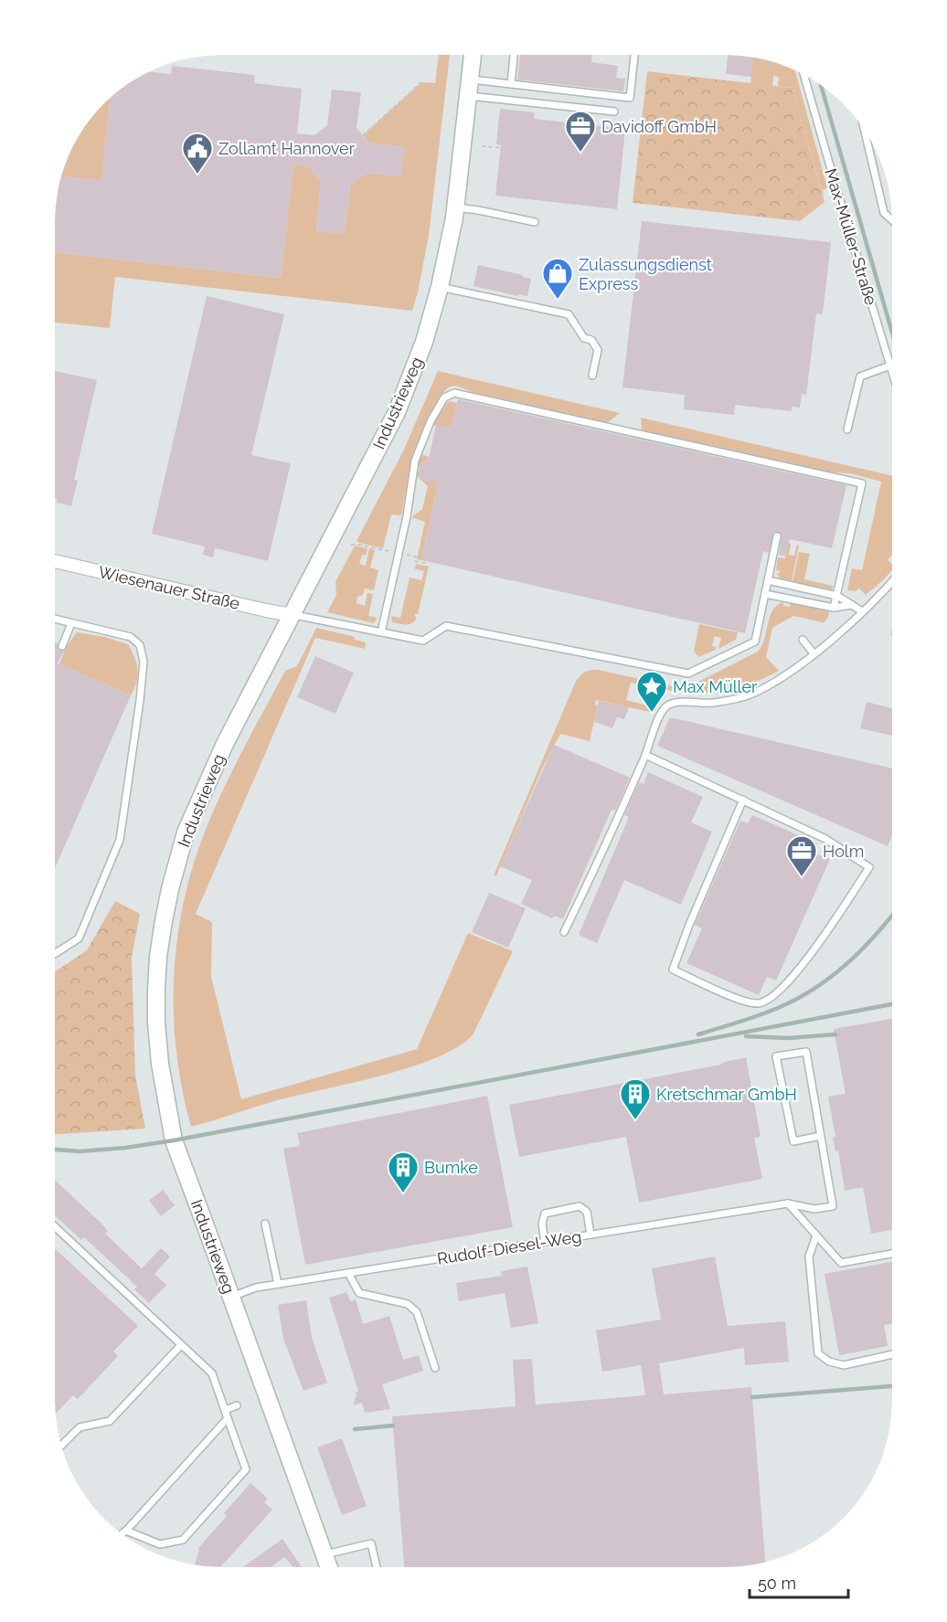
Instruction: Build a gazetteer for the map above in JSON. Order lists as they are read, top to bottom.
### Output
{
  "streets": {
    "street": ["Industrieweg", "Wiesenauer Straße"],
    "lane": ["Max-Müller-Straße", "Rudolf-Diesel-Weg"]
  },
  "crossings": [
    ["Industrieweg", "Wiesenauer Straße"],
    ["Industrieweg", "Rudolf-Diesel-Weg"]
  ],
  "places": {
    "office": ["Davidoff GmbH", "Holm"],
    "public building": ["Zollamt Hannover"],
    "shop": ["Zulassungsdienst Express"],
    "place": ["Max Müller"],
    "building": ["Kretschmar GmbH", "Bumke"]
  },
  "scale_bar": "50 m"
}
